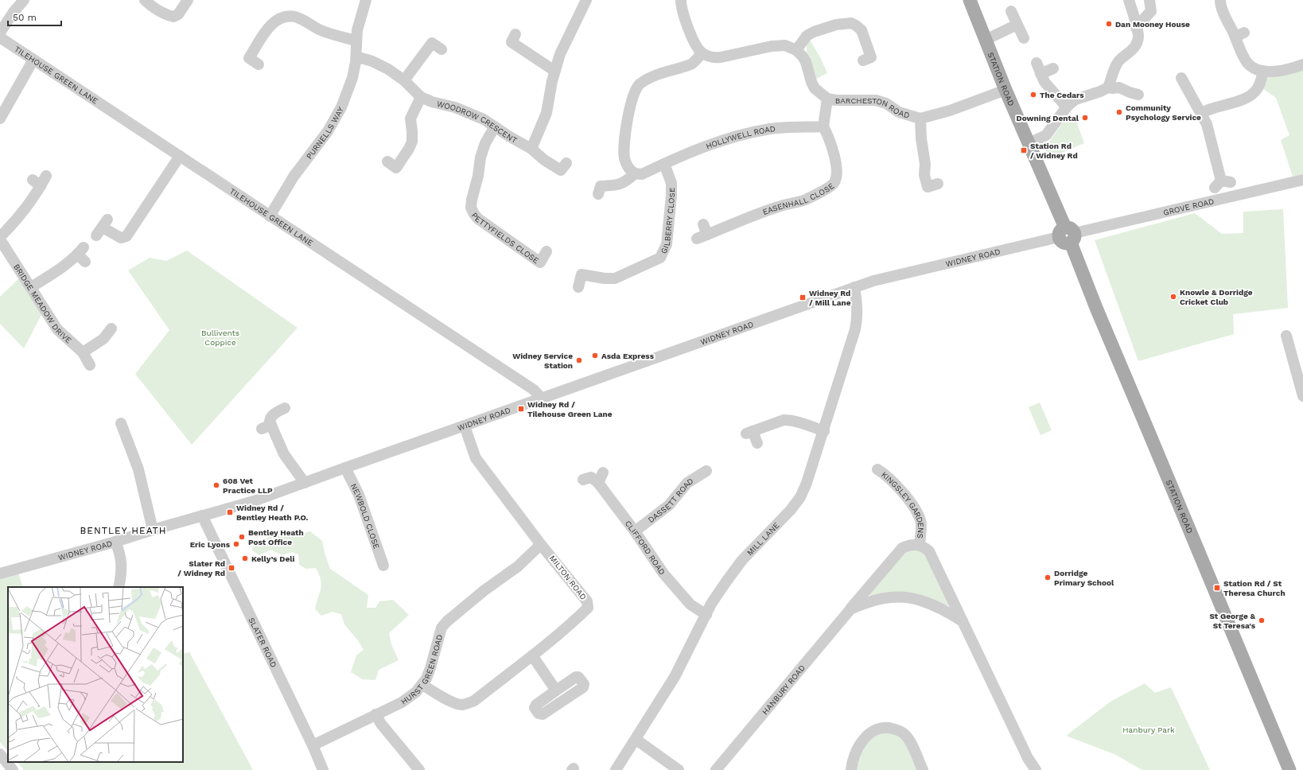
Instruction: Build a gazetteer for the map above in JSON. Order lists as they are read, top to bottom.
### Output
{
  "streets": {
    "main road": ["STATION ROAD"],
    "street": [
      "TILEHOUSE GREEN LANE",
      "BARCHESTON ROAD",
      "WOODROW CRESCENT",
      "PURNELLS WAY",
      "HOLLYWELL ROAD",
      "EASENHALL CLOSE",
      "GROVE ROAD",
      "GILBERRY CLOSE",
      "PETTYFIELDS CLOSE",
      "WIDNEY ROAD",
      "BRIDGE MEADOW DRIVE",
      "DASSETT ROAD",
      "KINGSLEY GARDENS",
      "NEWBOLD CLOSE",
      "MILL LANE",
      "CLIFFORD ROAD",
      "MILTON ROAD",
      "SLATER ROAD",
      "HURST GREEN ROAD",
      "HANBURY ROAD"
    ]
  },
  "crossings": [
    ["TILEHOUSE GREEN LANE", "PURNELLS WAY"],
    ["TILEHOUSE GREEN LANE", "WIDNEY ROAD"],
    ["STATION ROAD", "BARCHESTON ROAD"],
    ["STATION ROAD", "GROVE ROAD"],
    ["STATION ROAD", "WIDNEY ROAD"],
    ["WOODROW CRESCENT", "PURNELLS WAY"],
    ["WOODROW CRESCENT", "PETTYFIELDS CLOSE"],
    ["HOLLYWELL ROAD", "EASENHALL CLOSE"],
    ["HOLLYWELL ROAD", "GILBERRY CLOSE"],
    ["GROVE ROAD", "WIDNEY ROAD"],
    ["WIDNEY ROAD", "NEWBOLD CLOSE"],
    ["WIDNEY ROAD", "MILL LANE"],
    ["WIDNEY ROAD", "MILTON ROAD"],
    ["WIDNEY ROAD", "SLATER ROAD"],
    ["DASSETT ROAD", "CLIFFORD ROAD"],
    ["KINGSLEY GARDENS", "HANBURY ROAD"],
    ["MILL LANE", "CLIFFORD ROAD"],
    ["MILTON ROAD", "HURST GREEN ROAD"],
    ["SLATER ROAD", "HURST GREEN ROAD"]
  ],
  "districts": ["BENTLEY HEATH"],
  "parks": ["Bullivents Coppice", "Hanbury Park"],
  "places": {
    "other": [
      "Dan Mooney House",
      "The Cedars",
      "Community Psychology Service",
      "Downing Dental",
      "Knowle & Dorridge Cricket Club",
      "Asda Express",
      "Widney Service Station",
      "608 Vet Practice LLP",
      "Bentley Heath Post Office",
      "Eric Lyons",
      "Kelly’s Deli",
      "Dorridge Primary School",
      "St George & St Teresa's"
    ],
    "transit": [
      "Station Rd / Widney Rd",
      "Widney Rd / Mill Lane",
      "Widney Rd / Tilehouse Green Lane",
      "Widney Rd / Bentley Heath P.O.",
      "Slater Rd / Widney Rd",
      "Station Rd / St Theresa Church"
    ]
  },
  "scale_bar": "50 m"
}
